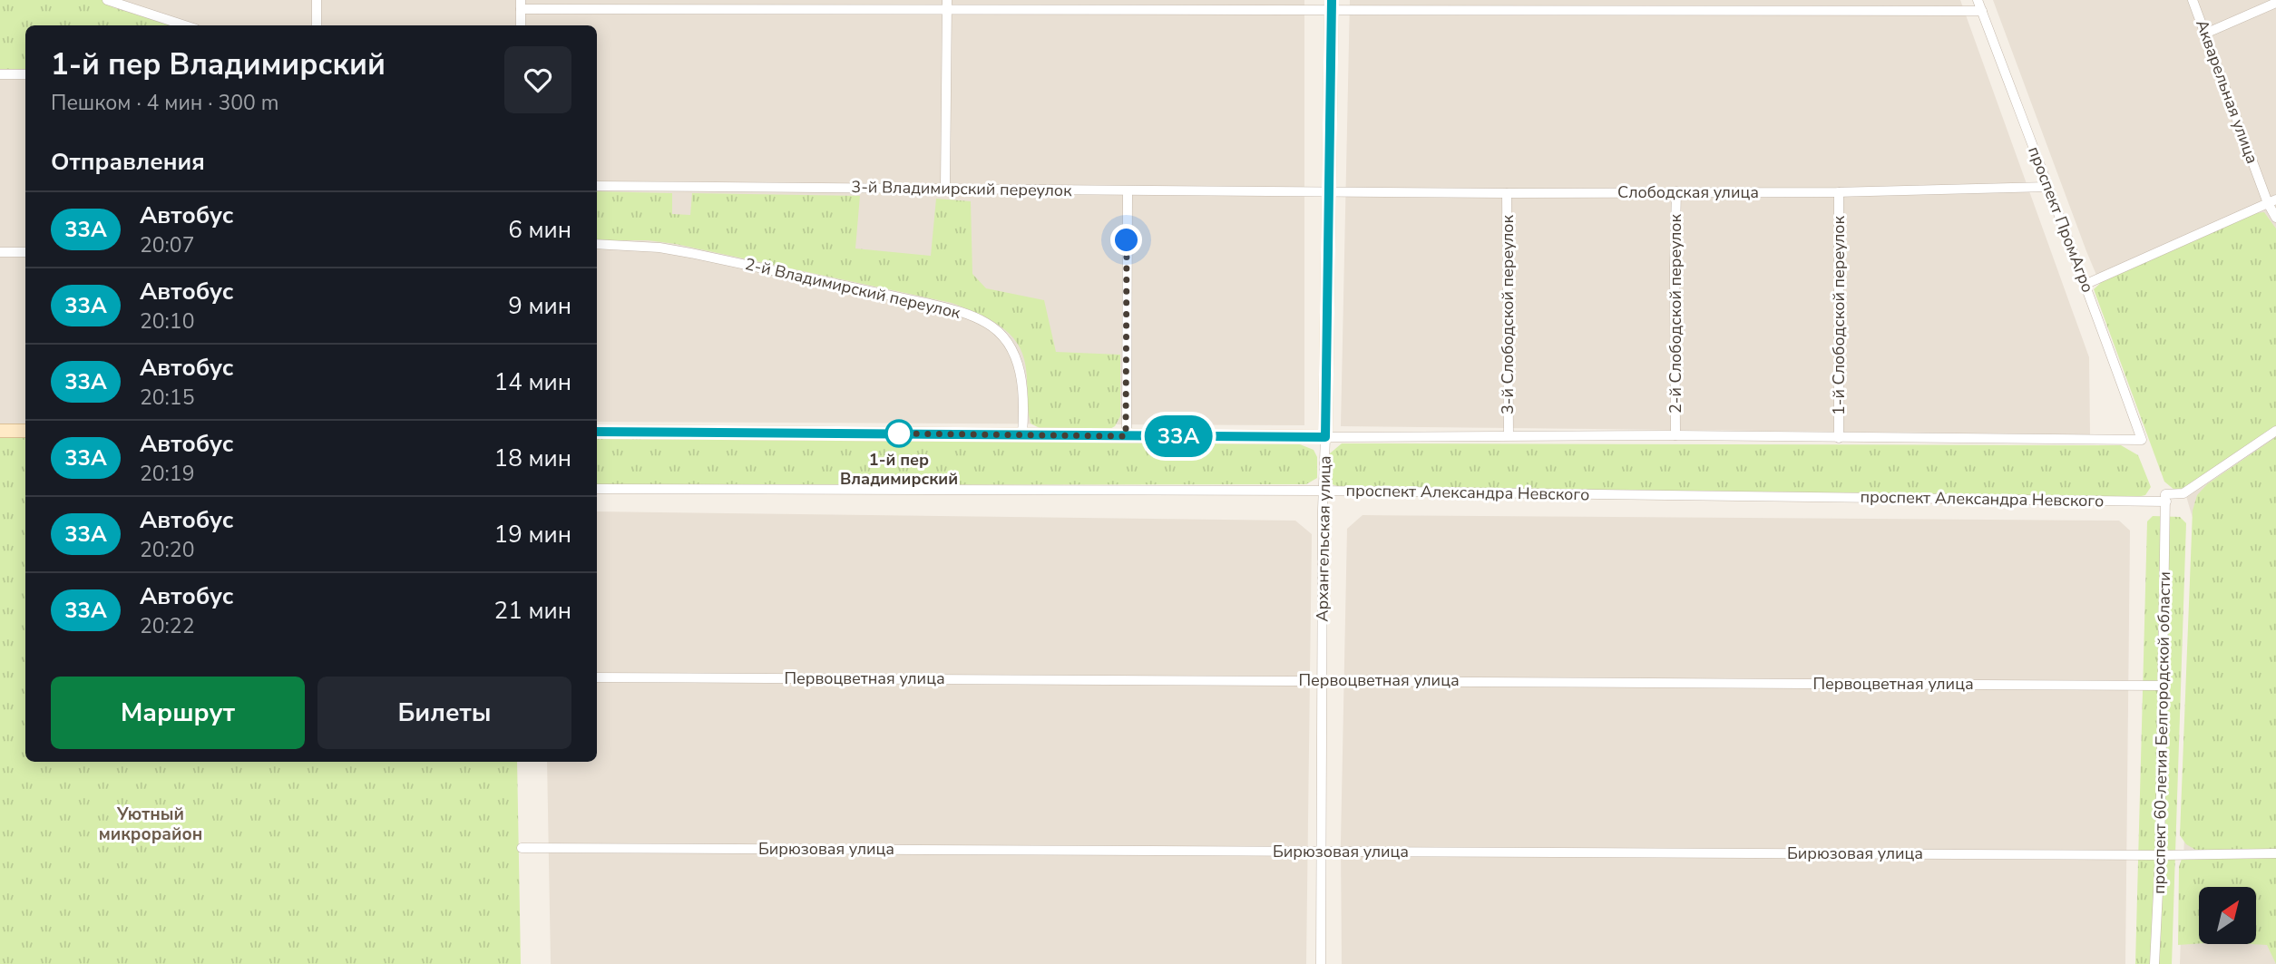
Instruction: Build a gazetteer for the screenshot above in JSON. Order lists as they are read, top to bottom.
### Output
{
  "streets": {
    "street": [
      "Акварельная улица",
      "3-й Владимирский переулок",
      "Слободская улица",
      "проспект ПромАгро",
      "2-й Владимирский переулок",
      "2-й Слободской переулок",
      "3-й Слободской переулок",
      "1-й Слободской переулок",
      "проспект Александра Невского",
      "Архангельская улица",
      "Первоцветная улица",
      "проспект 60-летия Белгородской области",
      "Бирюзовая улица"
    ]
  },
  "crossings": [
    ["3-й Владимирский переулок", "Слободская улица"],
    ["3-й Владимирский переулок", "Архангельская улица"],
    ["Слободская улица", "проспект ПромАгро"],
    ["Слободская улица", "2-й Слободской переулок"],
    ["Слободская улица", "3-й Слободской переулок"],
    ["Слободская улица", "1-й Слободской переулок"],
    ["Слободская улица", "Архангельская улица"],
    ["проспект ПромАгро", "1-й Слободской переулок"],
    ["проспект Александра Невского", "Архангельская улица"],
    ["проспект Александра Невского", "проспект 60-летия Белгородской области"],
    ["Архангельская улица", "Первоцветная улица"],
    ["Архангельская улица", "Бирюзовая улица"],
    ["Первоцветная улица", "проспект 60-летия Белгородской области"],
    ["проспект 60-летия Белгородской области", "Бирюзовая улица"]
  ],
  "districts": ["Уютный микрорайон"],
  "places": ["1-й пер Владимирский"],
  "lines": ["bus line 33А"],
  "north": "top right",
  "page": {
    "on_map": "33А",
    "heading": [
      ["1-й пер Владимирский", "Пешком · 4 мин · 300 m"],
      "Отправления"
    ],
    "list": [
      {
        "mark": "33А",
        "name": "Автобус",
        "note": "20:07",
        "value": "6 мин"
      },
      {
        "mark": "33А",
        "name": "Автобус",
        "note": "20:10",
        "value": "9 мин"
      },
      {
        "mark": "33А",
        "name": "Автобус",
        "note": "20:15",
        "value": "14 мин"
      },
      {
        "mark": "33А",
        "name": "Автобус",
        "note": "20:19",
        "value": "18 мин"
      },
      {
        "mark": "33А",
        "name": "Автобус",
        "note": "20:20",
        "value": "19 мин"
      },
      {
        "mark": "33А",
        "name": "Автобус",
        "note": "20:22",
        "value": "21 мин"
      }
    ],
    "buttons": ["Маршрут", "Билеты"]
  }
}
